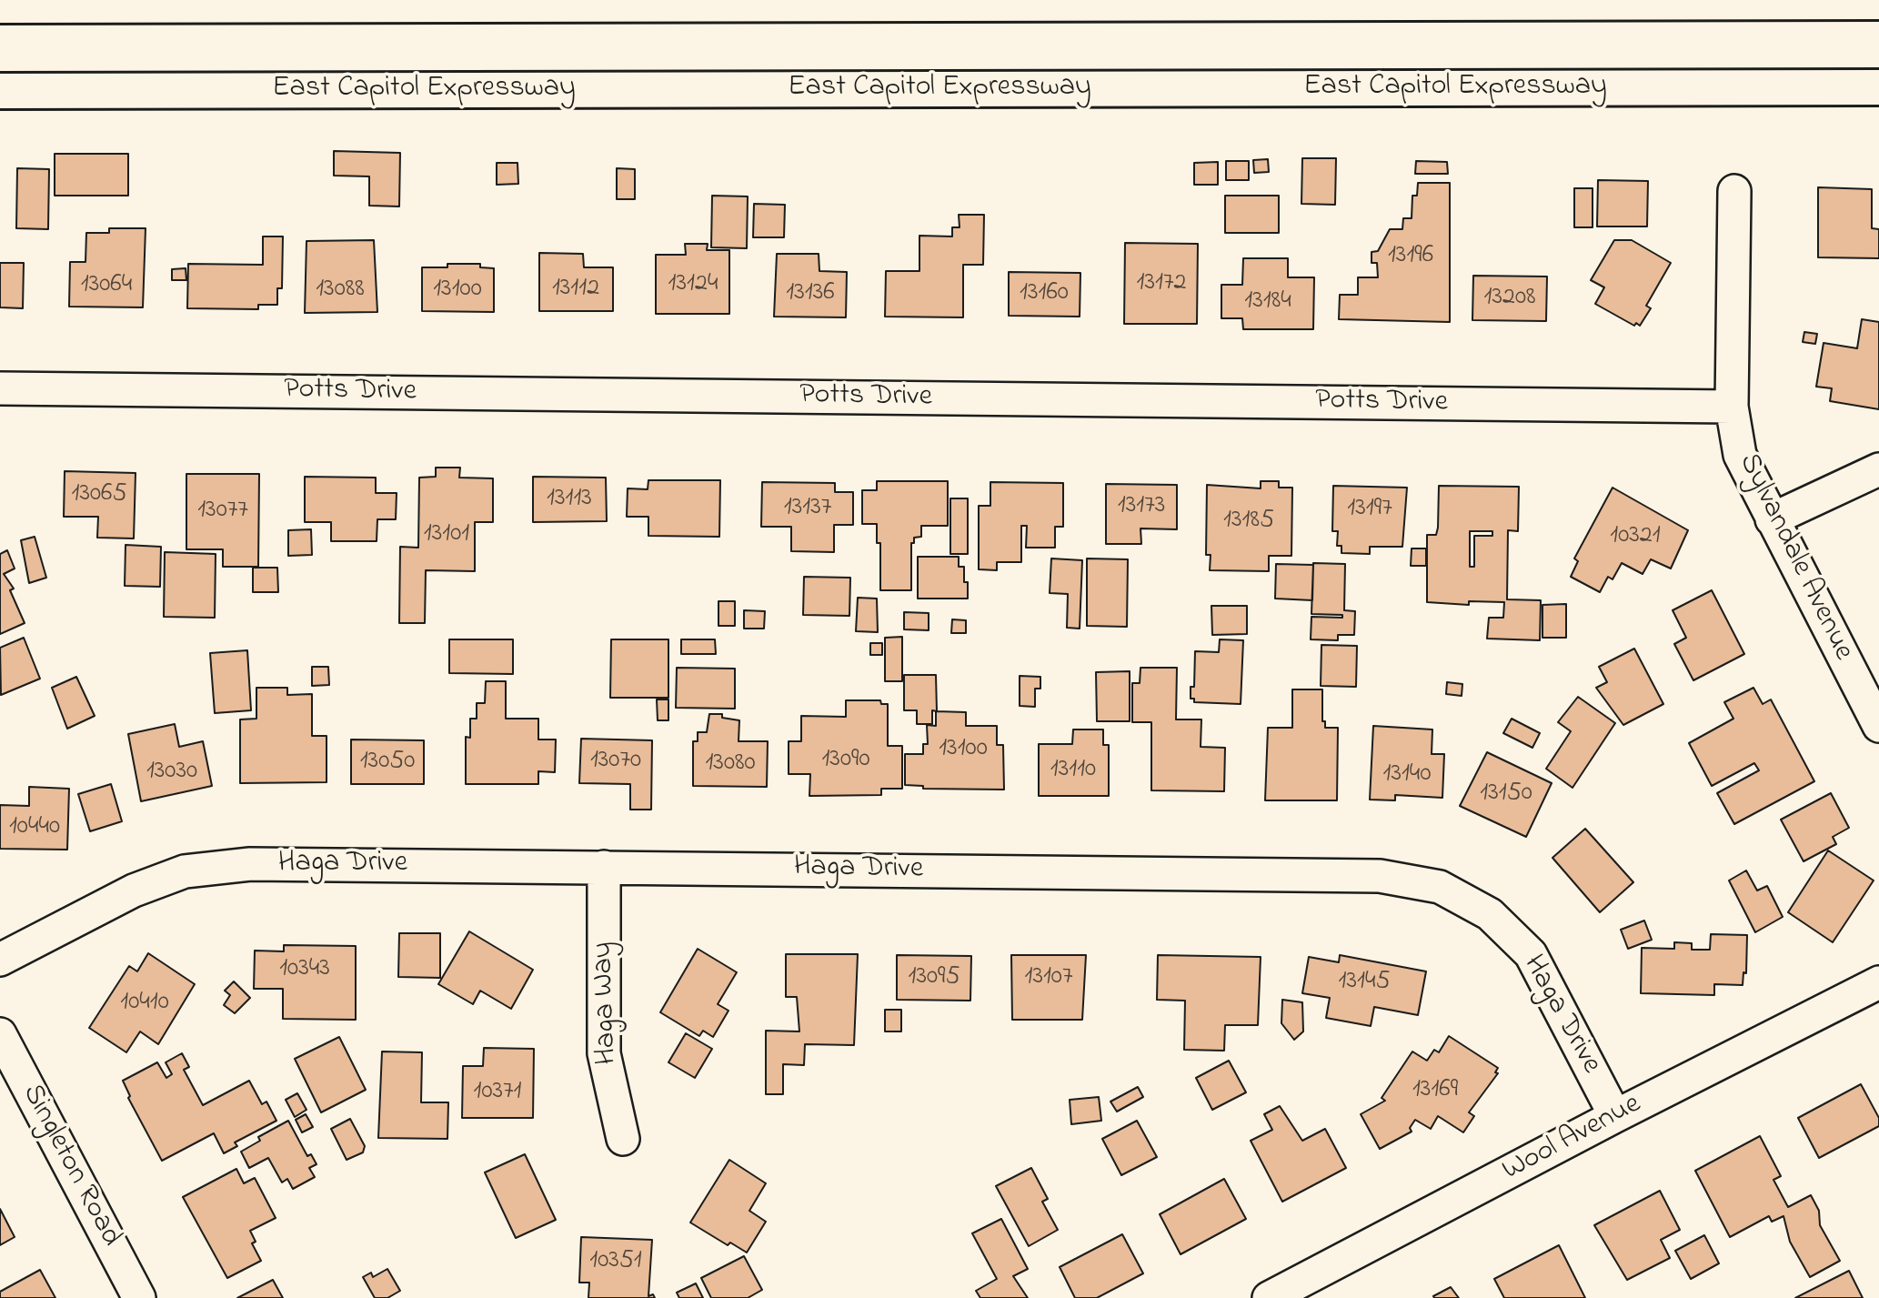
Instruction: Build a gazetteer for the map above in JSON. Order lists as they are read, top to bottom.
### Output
{
  "streets": {
    "highway": ["East Capitol Expressway"],
    "street": [
      "Potts Drive",
      "Sylvandale Avenue",
      "Haga Drive",
      "Haga Way",
      "Wool Avenue",
      "Singleton Road"
    ]
  },
  "crossings": [
    ["Potts Drive", "Sylvandale Avenue"],
    ["Haga Drive", "Haga Way"],
    ["Haga Drive", "Wool Avenue"]
  ],
  "house_numbers": [
    "13196",
    "13172",
    "13124",
    "13064",
    "13112",
    "13088",
    "13100",
    "13136",
    "13160",
    "13208",
    "13184",
    "13065",
    "13113",
    "13173",
    "13137",
    "13197",
    "13077",
    "13185",
    "13101",
    "10321",
    "13100",
    "13090",
    "13070",
    "13050",
    "13080",
    "13110",
    "13030",
    "13140",
    "13150",
    "10440",
    "10343",
    "13095",
    "13107",
    "13145",
    "10410",
    "13169",
    "10371",
    "10351"
  ]
}
